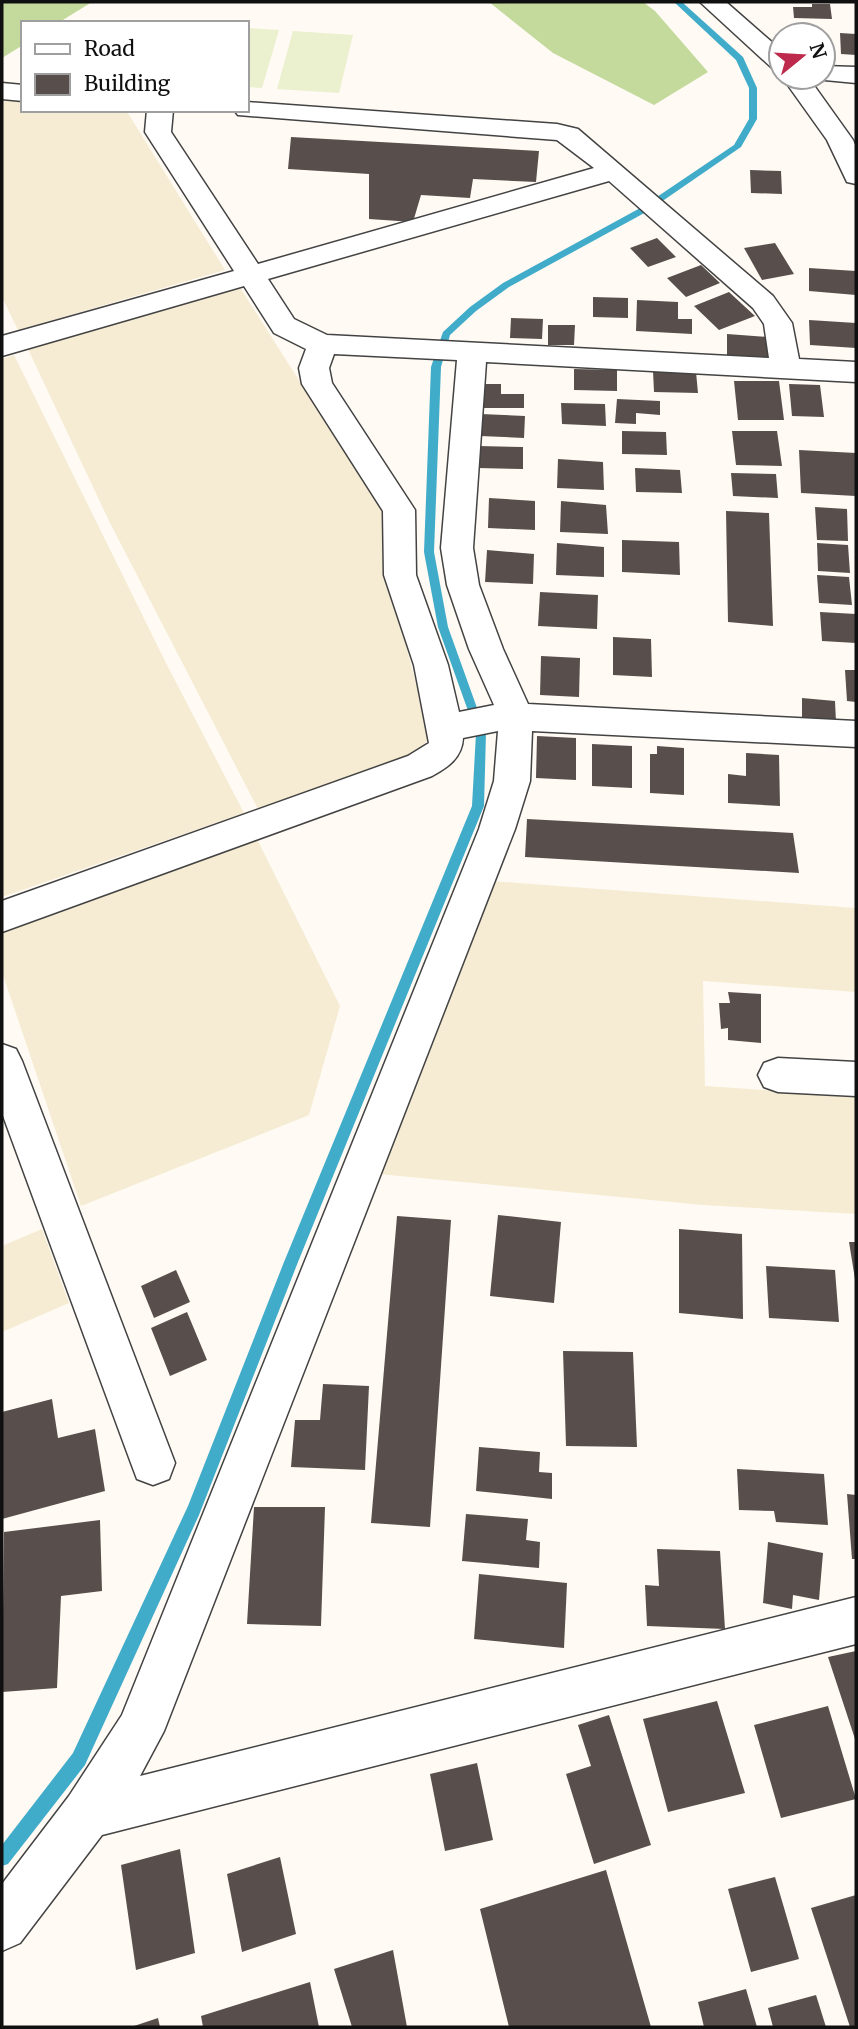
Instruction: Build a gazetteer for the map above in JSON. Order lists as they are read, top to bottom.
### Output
{
  "legend": ["Road", "Building"],
  "north": "right"
}
